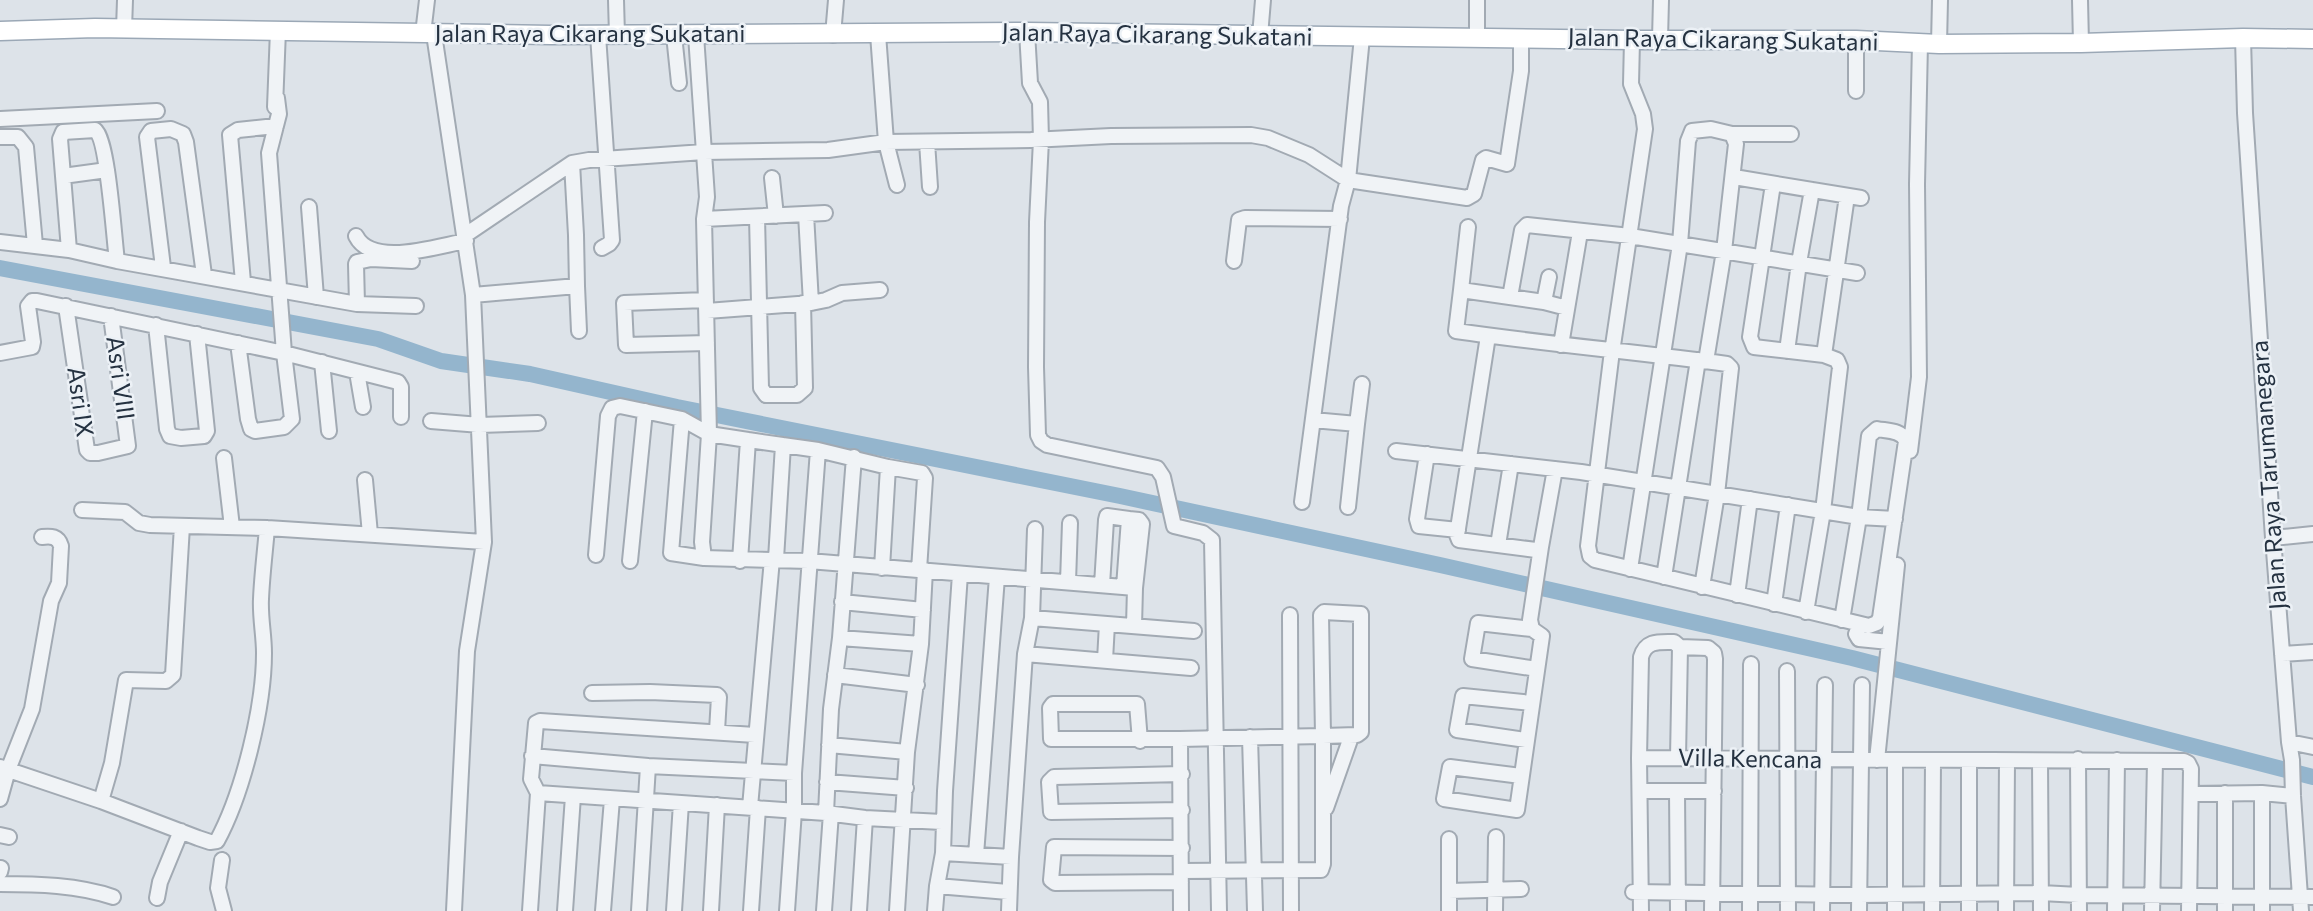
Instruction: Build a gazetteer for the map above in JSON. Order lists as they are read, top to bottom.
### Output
{
  "streets": {
    "main road": ["Jalan Raya Cikarang Sukatani"],
    "street": [
      "Asri VIII",
      "Asri IX",
      "Jalan Raya Tarumanegara",
      "Villa Kencana"
    ]
  },
  "crossings": [
    ["Jalan Raya Cikarang Sukatani", "Jalan Raya Tarumanegara"],
    ["Asri VIII", "Asri IX"]
  ]
}
